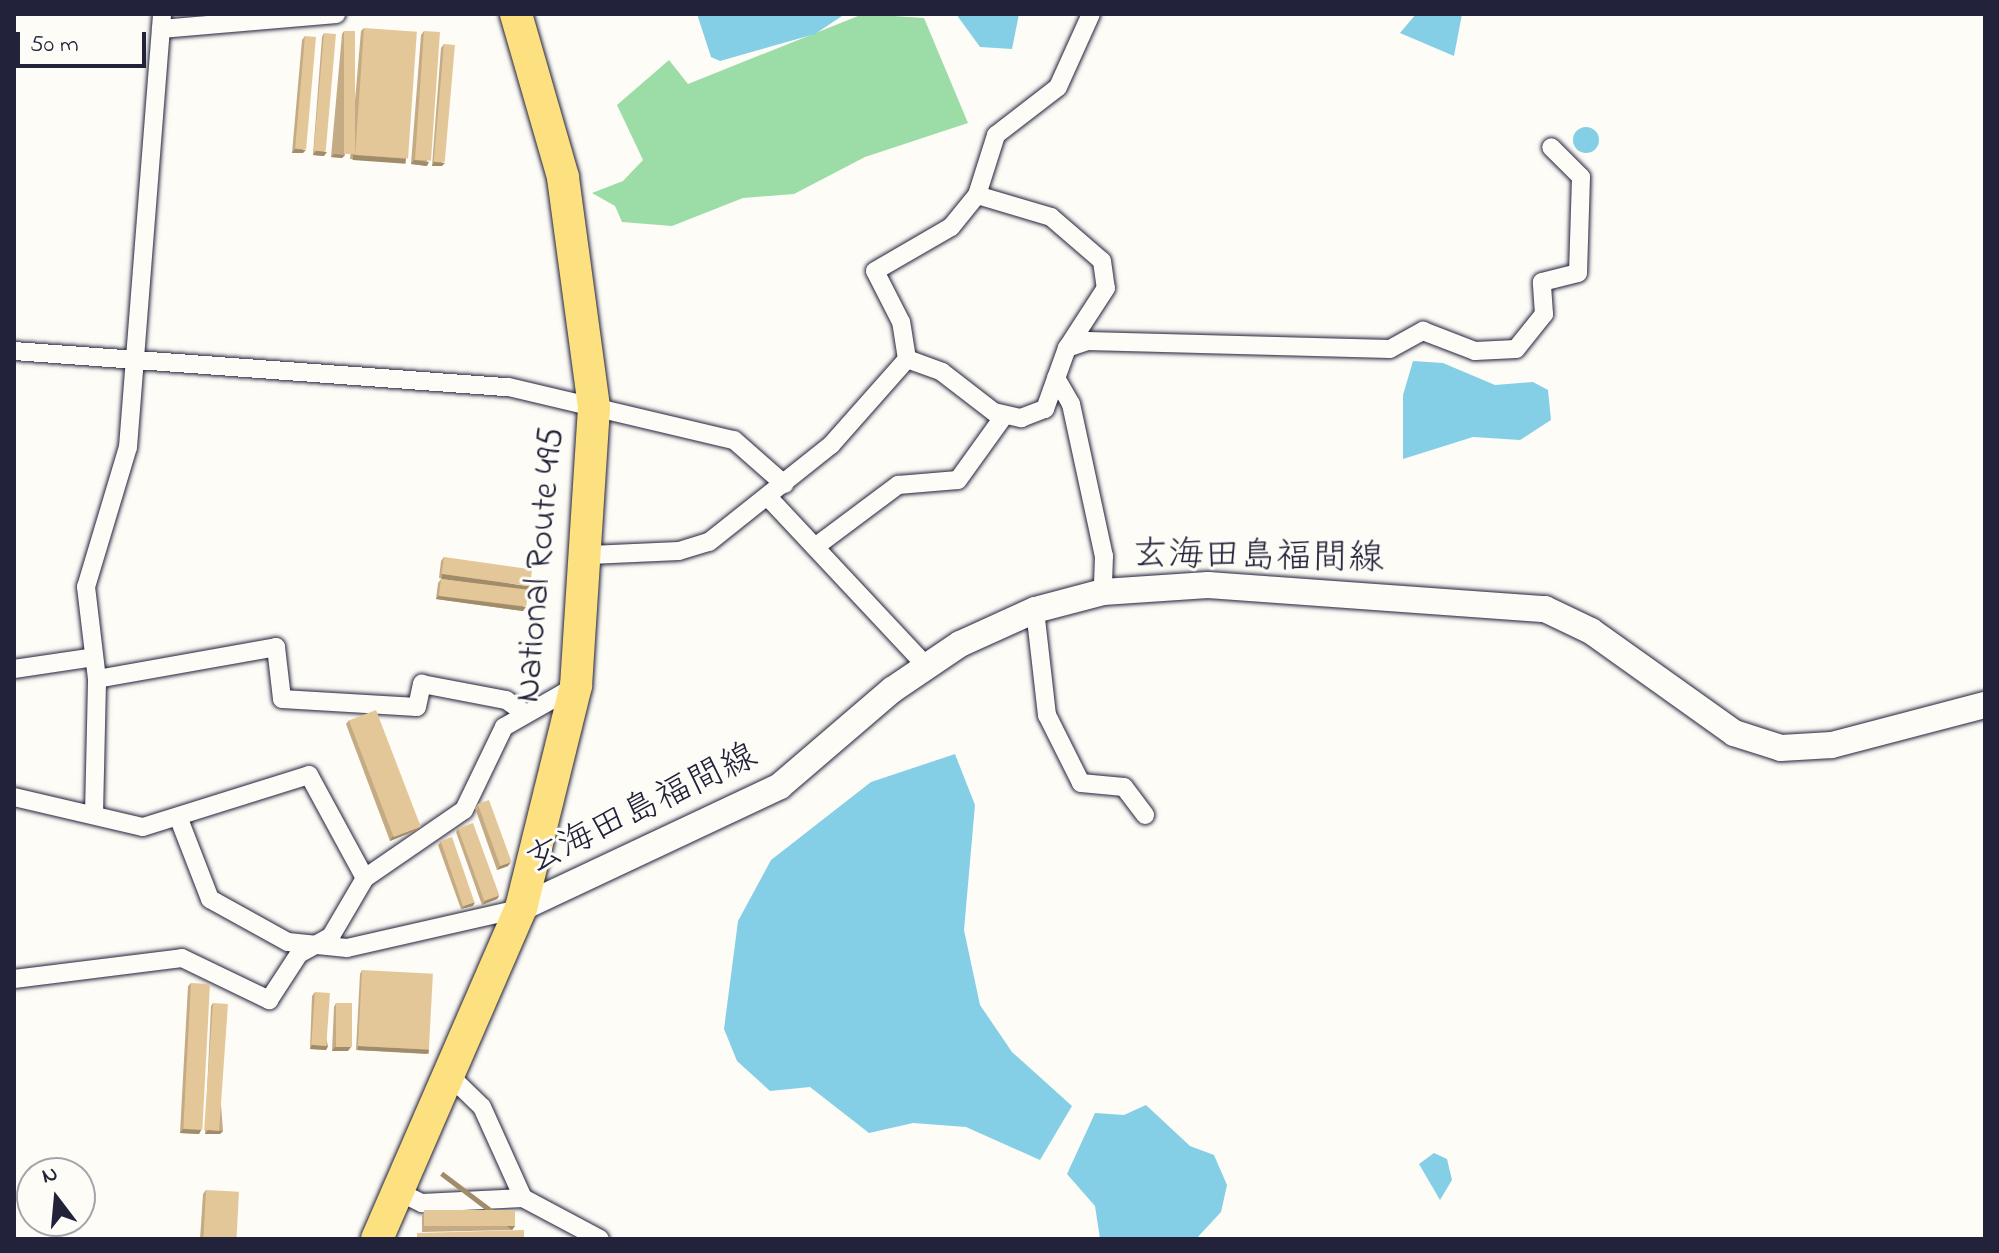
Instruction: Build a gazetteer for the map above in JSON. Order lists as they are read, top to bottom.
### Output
{
  "streets": {
    "highway": ["National Route 495"],
    "main road": ["玄海田島福間線"]
  },
  "crossings": [
    ["玄海田島福間線", "National Route 495"]
  ],
  "scale_bar": "50 m",
  "north": "top"
}
